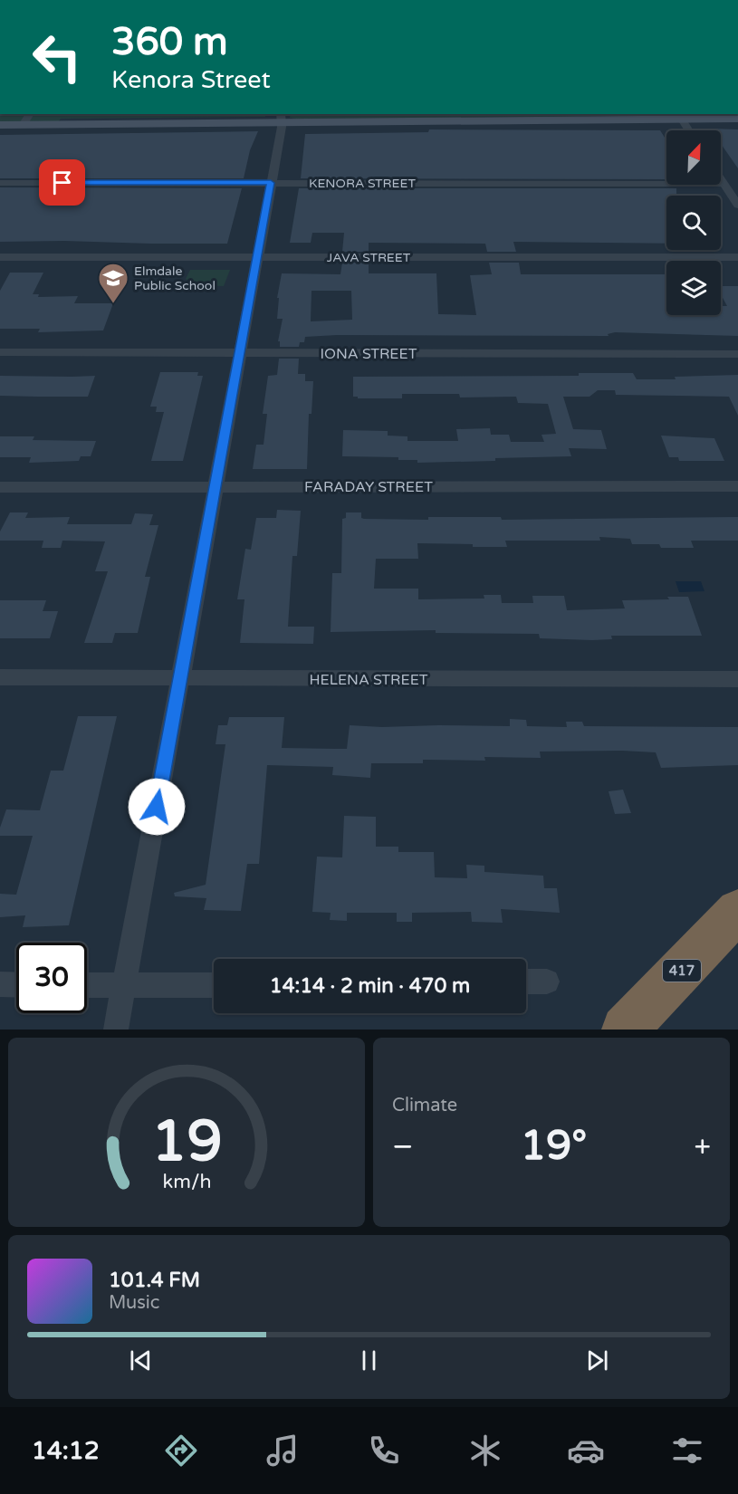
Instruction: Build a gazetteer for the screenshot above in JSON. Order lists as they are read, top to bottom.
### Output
{
  "streets": {
    "highway": ["417"],
    "street": [
      "KENORA STREET",
      "JAVA STREET",
      "IONA STREET",
      "FARADAY STREET",
      "HELENA STREET"
    ]
  },
  "places": {
    "school or university": ["Elmdale Public School"]
  },
  "north": "top right",
  "page": {
    "turn": ["360 m", "Kenora Street"],
    "limit": "30",
    "trip": "14:14 · 2 min · 470 m",
    "tile": "Climate",
    "heat": ["−", "19°", "+"],
    "song": ["101.4 FM", "Music"],
    "tabs": "14:12",
    "gauge": ["19", "km/h"]
  }
}
